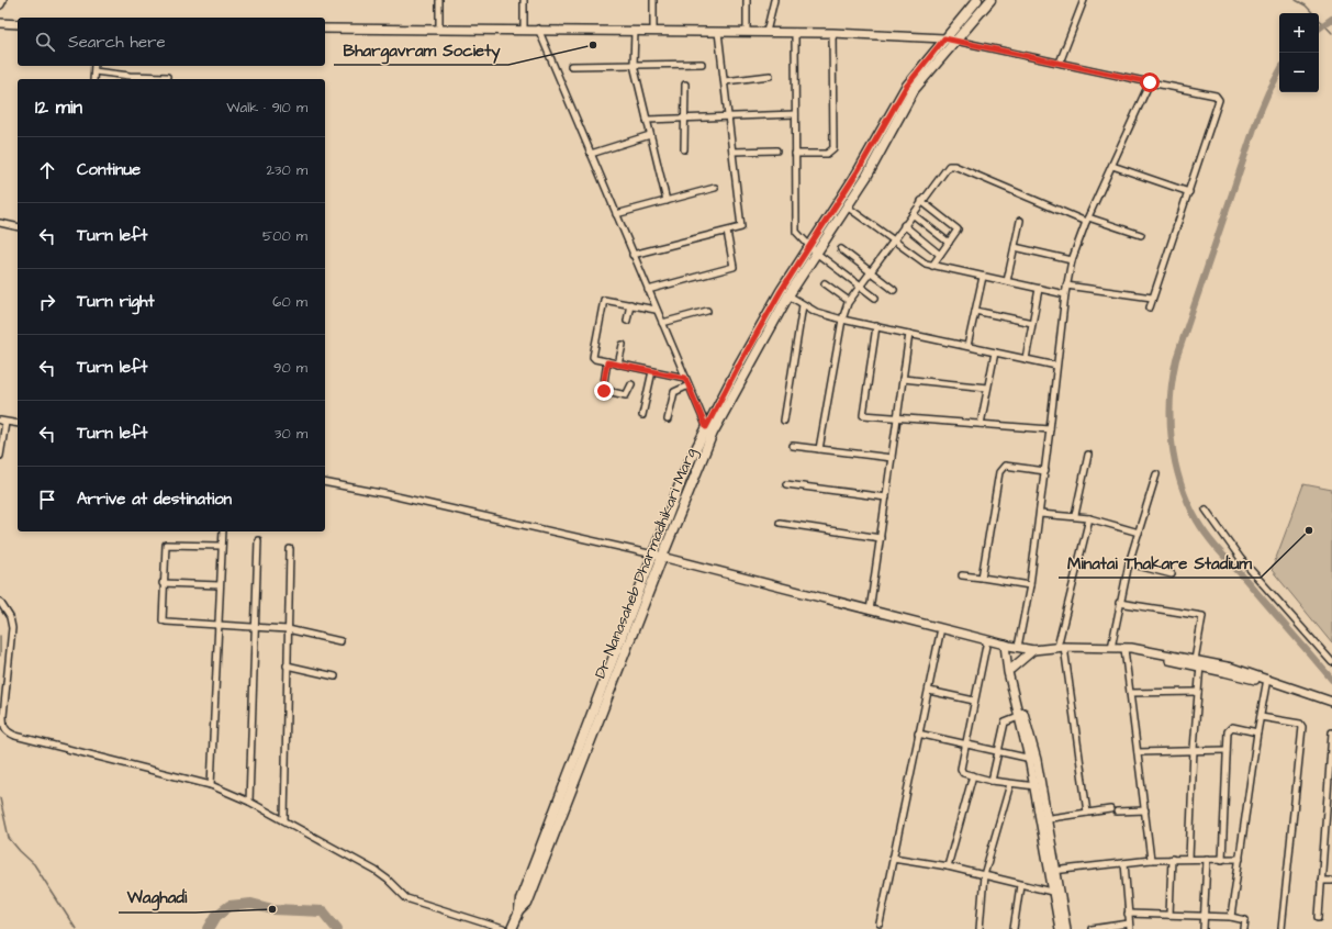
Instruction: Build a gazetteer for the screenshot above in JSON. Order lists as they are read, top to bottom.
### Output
{
  "streets": {
    "main road": ["Dr Nanasaheb Dharmadhikari Marg"]
  },
  "places": ["Bhargavram Society", "Minatai Thakare Stadium", "Waghadi"],
  "page": {
    "map_buttons": ["+", "−"],
    "search": "Search here",
    "heading": ["12 min", "Walk · 910 m"],
    "list": [
      ["Continue", "230 m"],
      ["Turn left", "500 m"],
      ["Turn right", "60 m"],
      ["Turn left", "90 m"],
      ["Turn left", "30 m"],
      "Arrive at destination"
    ]
  }
}
